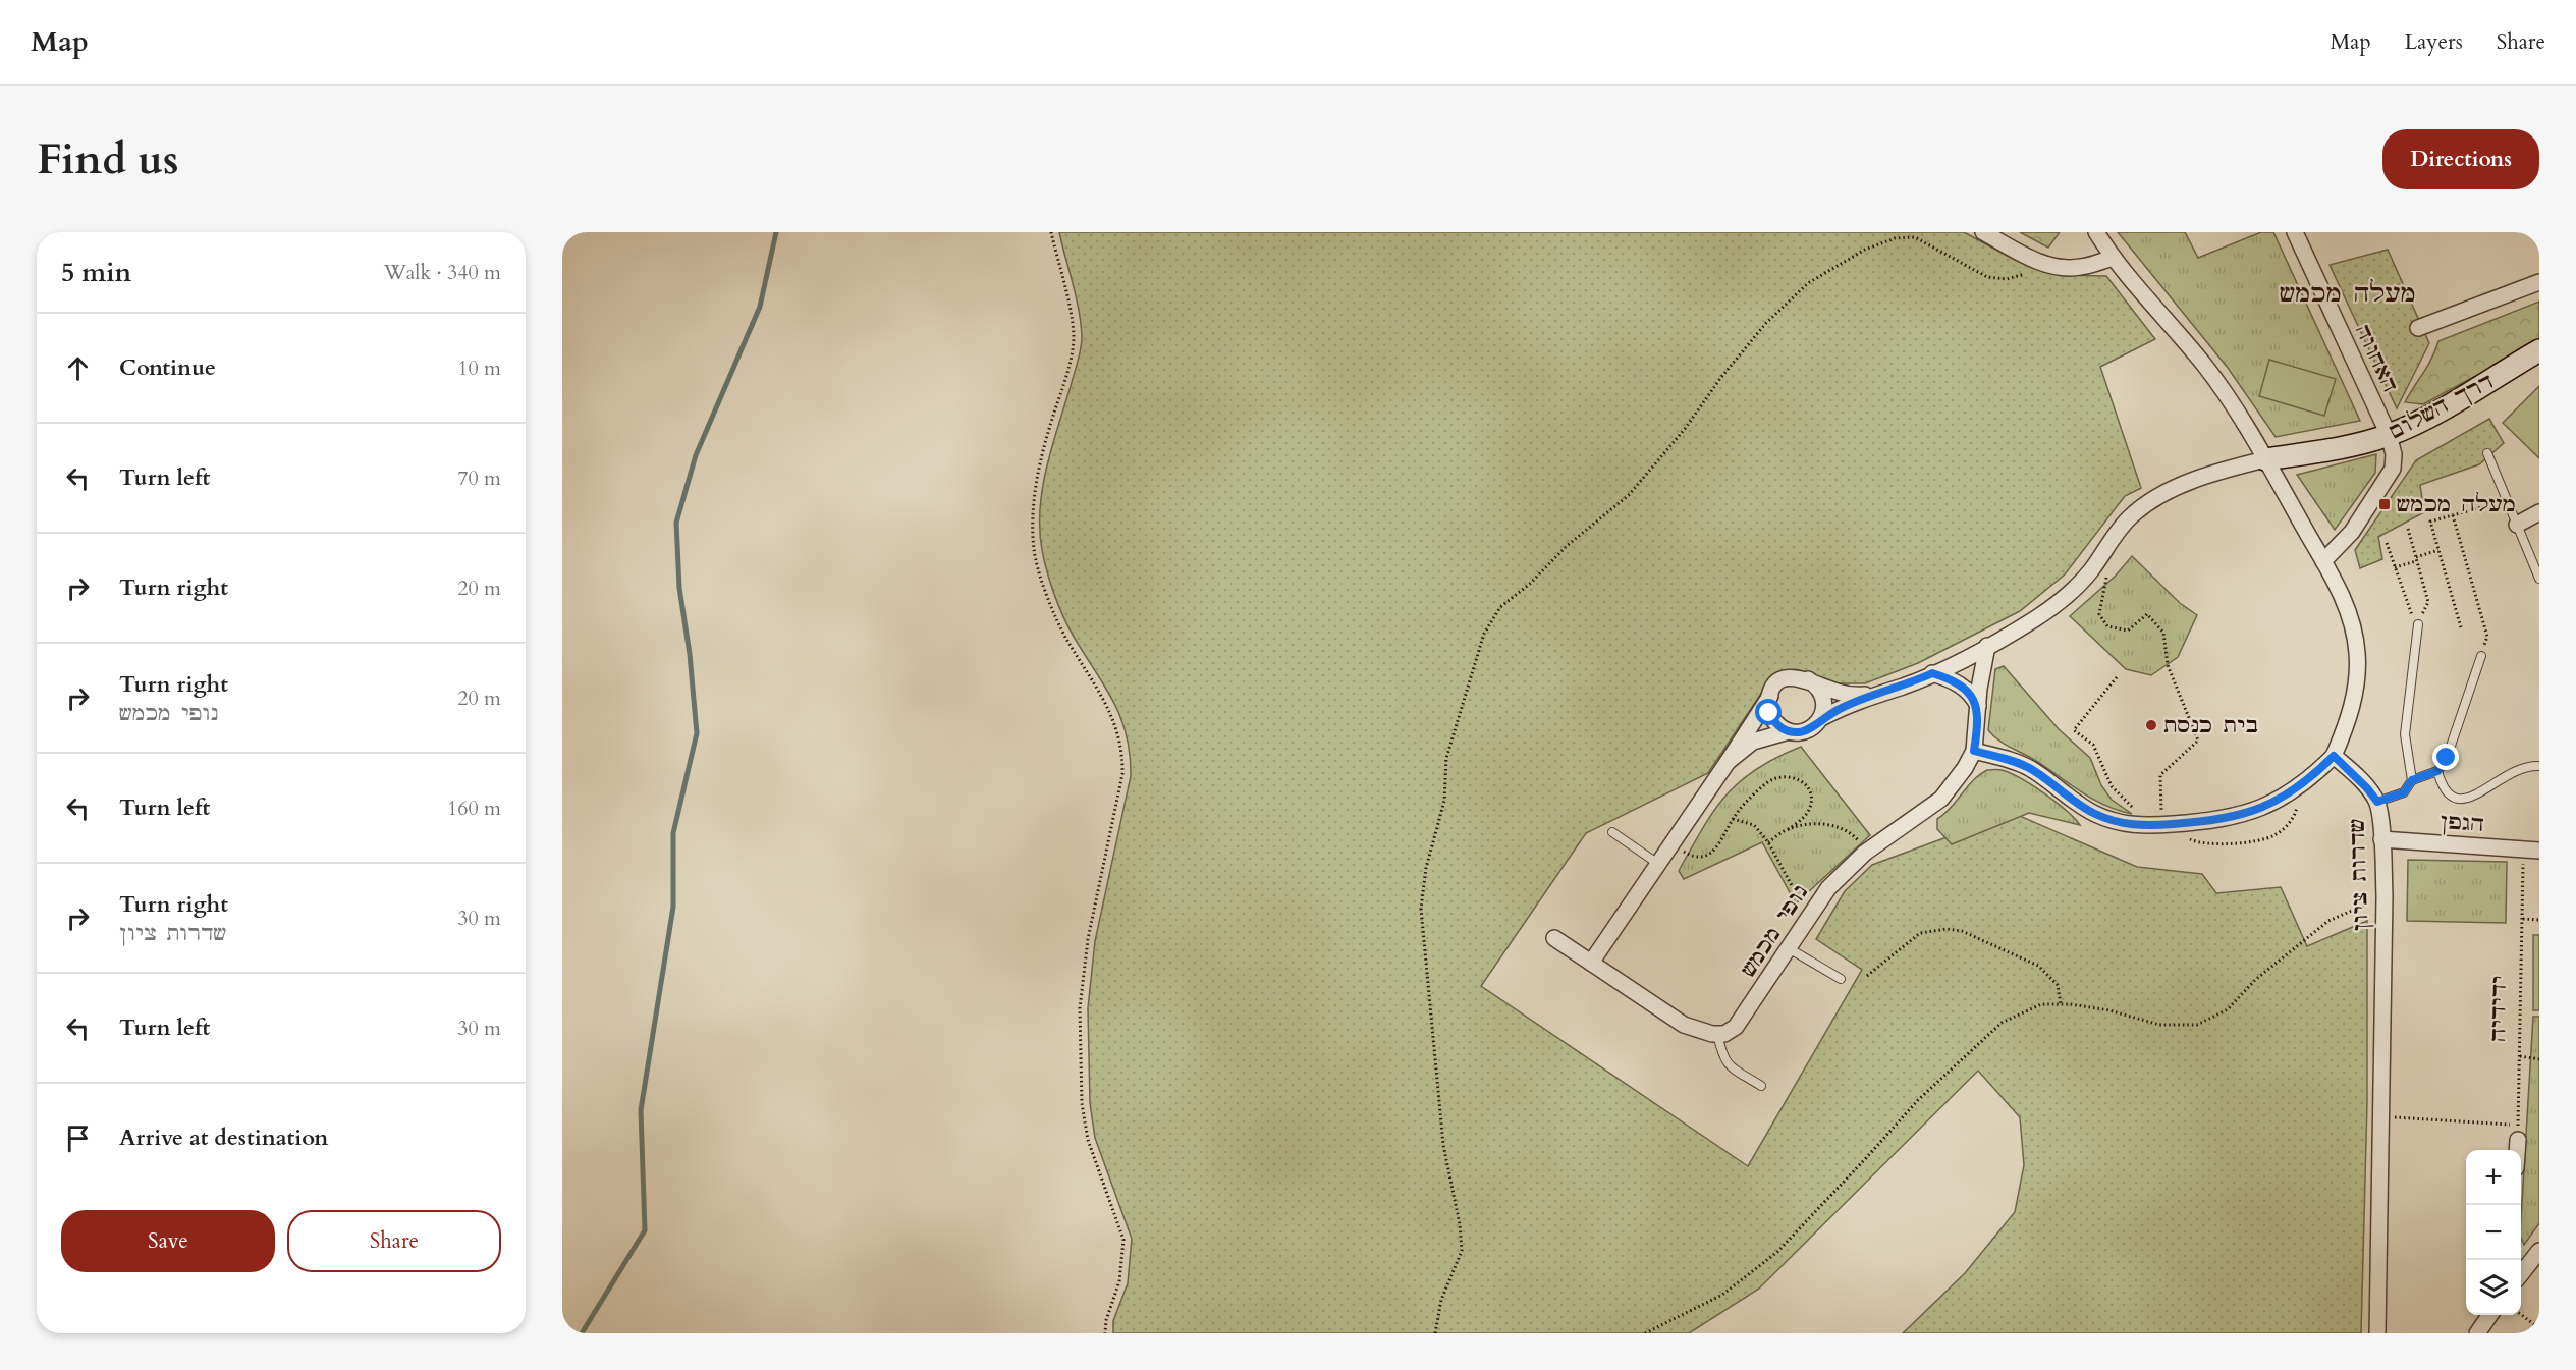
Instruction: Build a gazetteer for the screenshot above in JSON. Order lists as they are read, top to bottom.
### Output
{
  "streets": {
    "street": [
      "האחווה",
      "דרך השלום",
      "הגפן",
      "שדרות ציון",
      "נופי מכמש"
    ],
    "path": ["ידידיה"]
  },
  "crossings": [
    ["האחווה", "דרך השלום"],
    ["הגפן", "שדרות ציון"],
    ["הגפן", "ידידיה"]
  ],
  "districts": ["מעלה מכמש"],
  "places": {
    "transit": ["מעלה מכמש"],
    "other": ["בית כנסת"]
  },
  "page": {
    "header": "Map",
    "nav": ["Map", "Layers", "Share"],
    "buttons": [
      "Directions",
      ["Save", "Share"]
    ],
    "title": "Find us",
    "heading": ["5 min", "Walk · 340 m"],
    "list": [
      ["Continue", "10 m"],
      ["Turn left", "70 m"],
      ["Turn right", "20 m"],
      ["Turn right", "נופי מכמש", "20 m"],
      ["Turn left", "160 m"],
      ["Turn right", "שדרות ציון", "30 m"],
      ["Turn left", "30 m"],
      "Arrive at destination"
    ],
    "map_buttons": ["+", "−"]
  }
}
